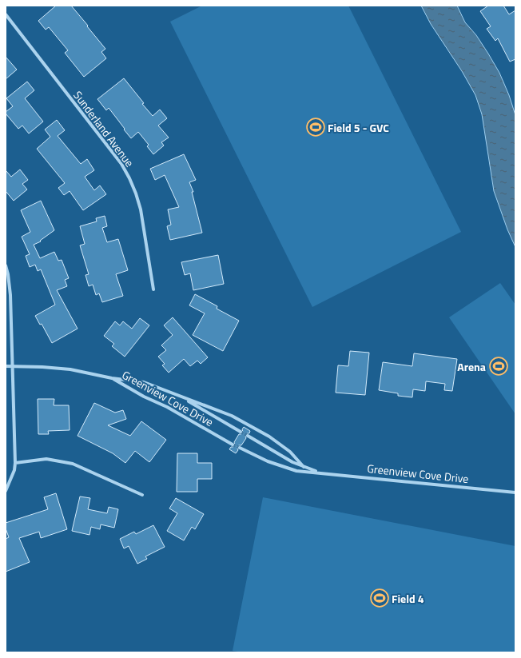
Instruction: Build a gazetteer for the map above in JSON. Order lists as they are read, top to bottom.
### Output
{
  "streets": {
    "street": ["Sunderland Avenue", "Greenview Cove Drive"]
  },
  "places": {
    "sports": ["Field 5 - GVC", "Arena", "Field 4"]
  }
}
